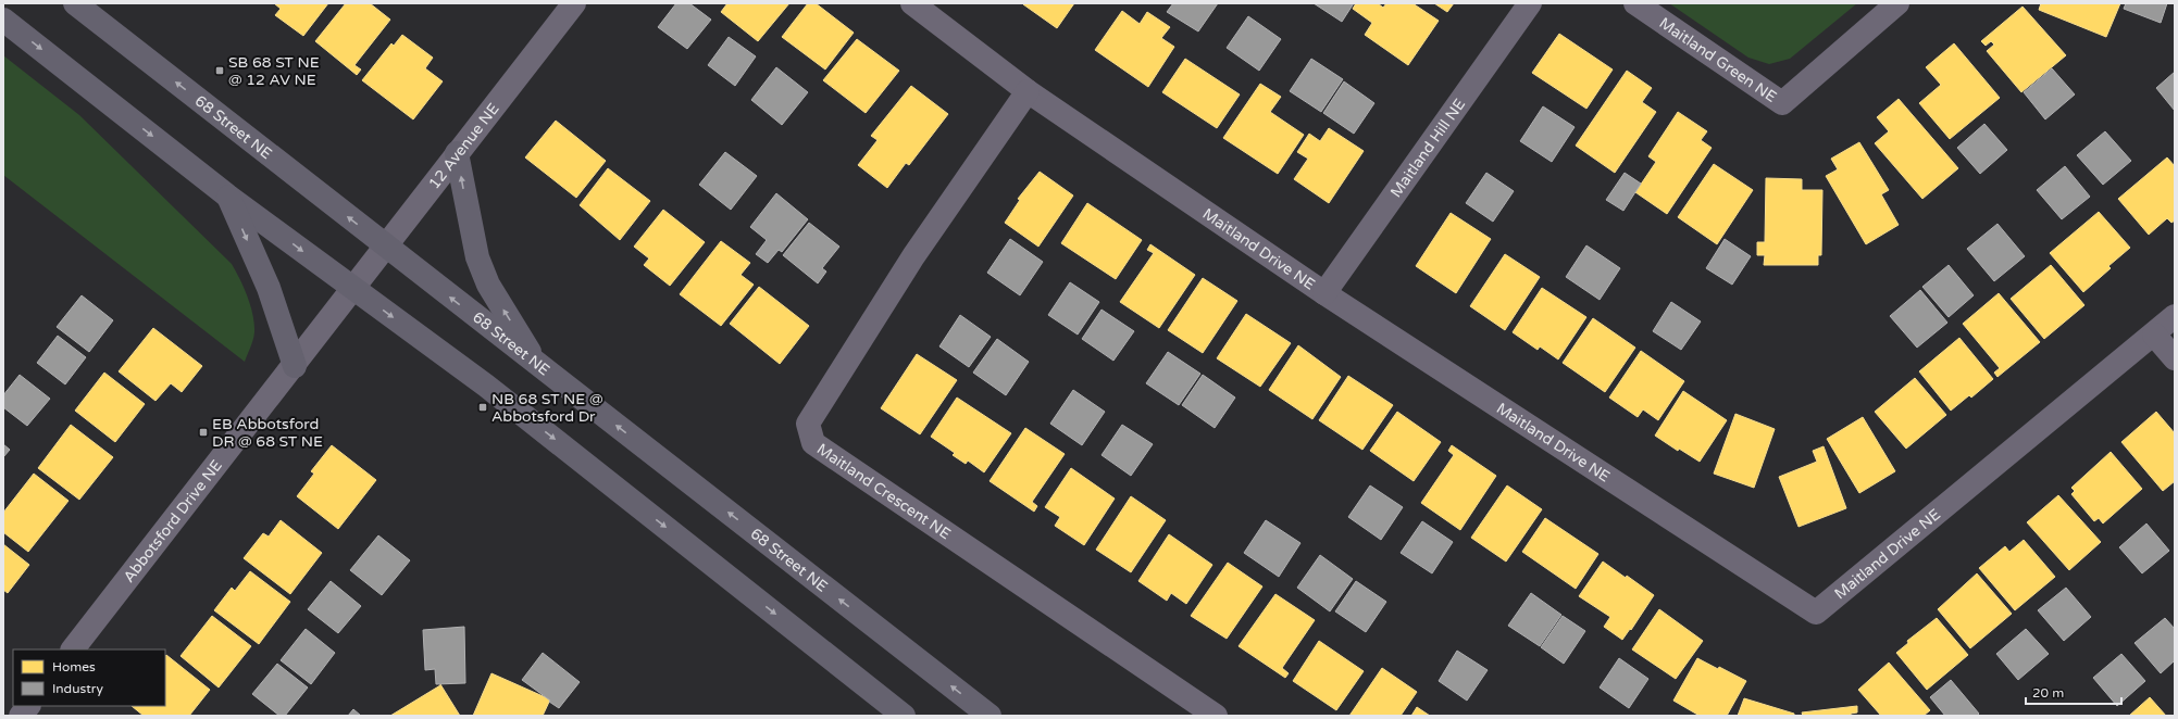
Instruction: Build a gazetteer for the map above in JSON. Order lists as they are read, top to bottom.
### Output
{
  "streets": {
    "main road": ["68 Street NE"],
    "street": [
      "Maitland Green NE",
      "12 Avenue NE",
      "Maitland Hill NE",
      "Maitland Drive NE",
      "Maitland Crescent NE",
      "Abbotsford Drive NE"
    ]
  },
  "crossings": [
    ["68 Street NE", "12 Avenue NE"],
    ["12 Avenue NE", "Abbotsford Drive NE"],
    ["Maitland Hill NE", "Maitland Drive NE"],
    ["Maitland Drive NE", "Maitland Crescent NE"]
  ],
  "places": {
    "transit": ["SB 68 ST NE @ 12 AV NE", "NB 68 ST NE @ Abbotsford Dr", "EB Abbotsford DR @ 68 ST NE"]
  },
  "legend": ["Homes", "Industry"],
  "scale_bar": "20 m"
}
